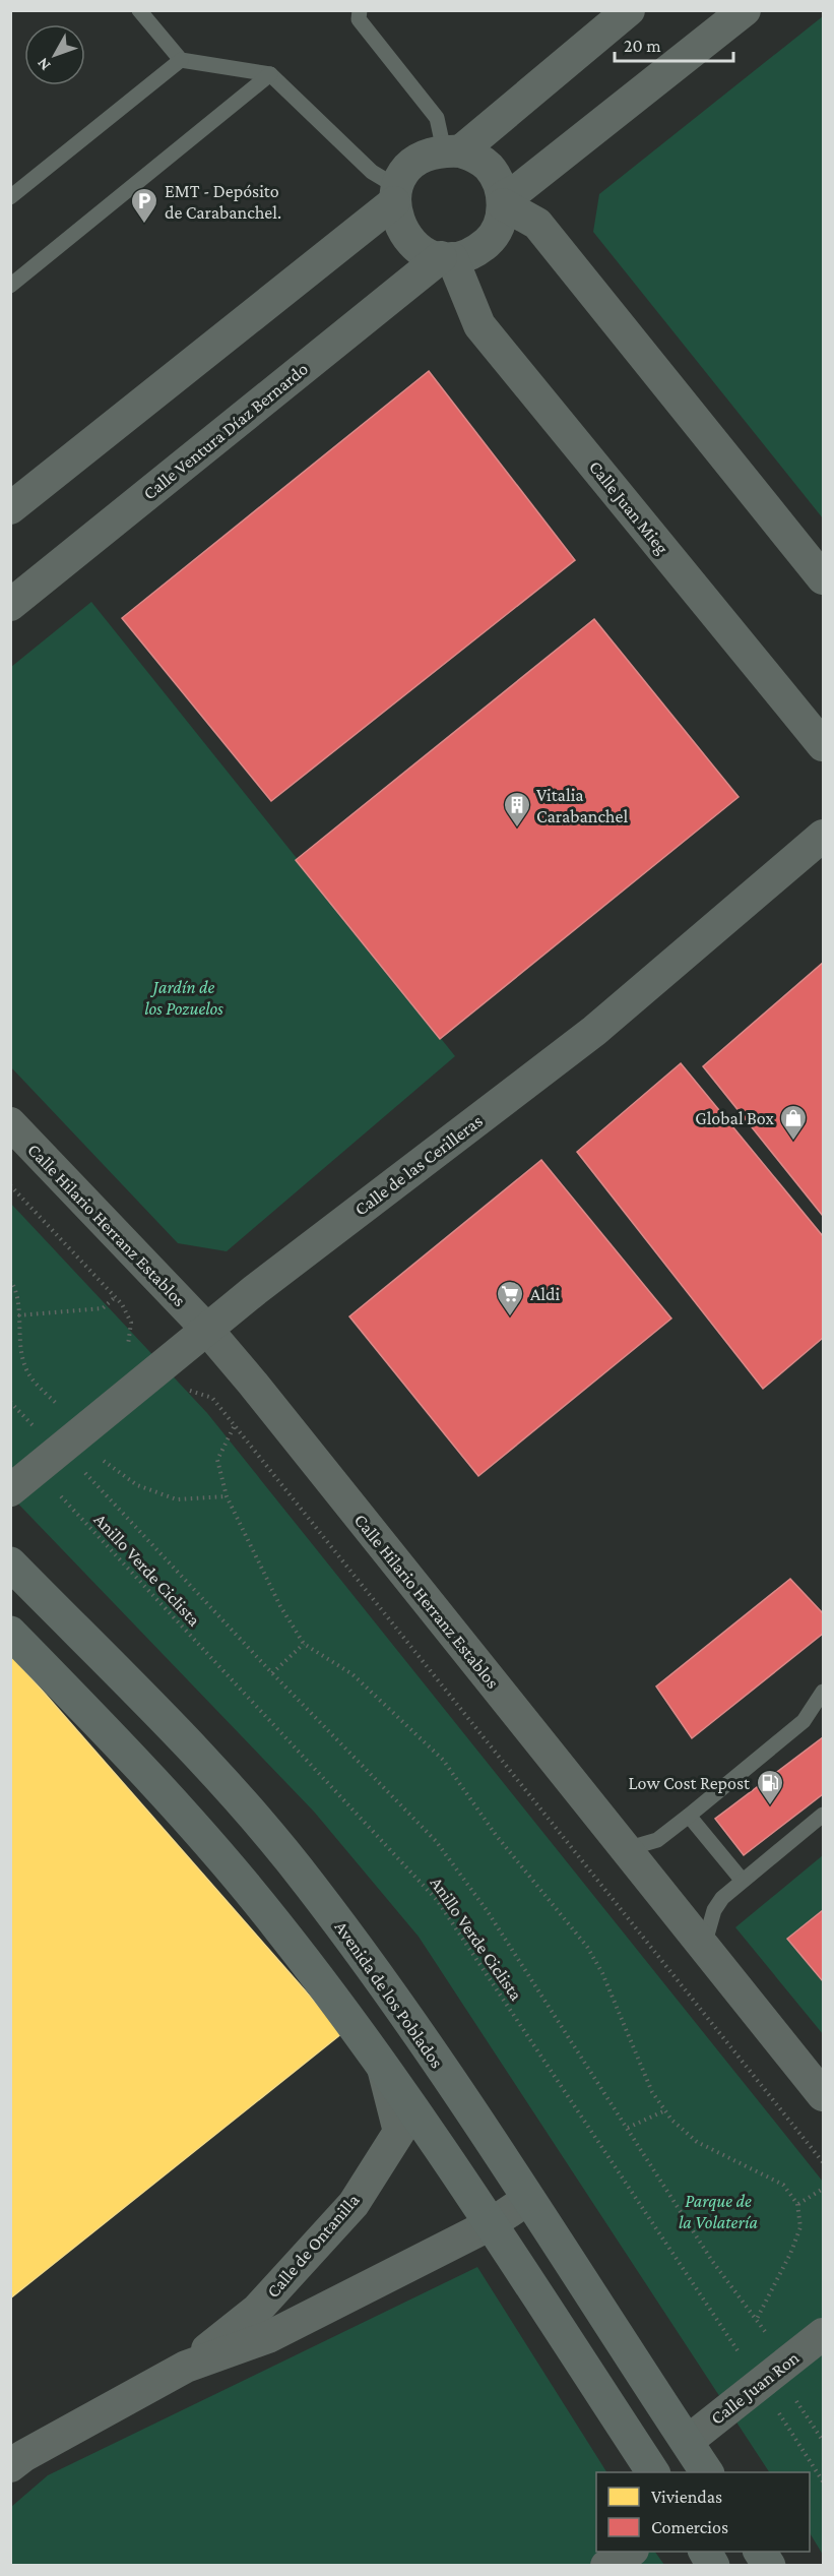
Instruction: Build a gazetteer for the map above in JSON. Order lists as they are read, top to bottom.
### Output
{
  "streets": {
    "main road": ["Avenida de los Poblados"],
    "street": [
      "Calle Ventura Díaz Bernardo",
      "Calle Juan Mieg",
      "Calle de las Cerilleras",
      "Calle Hilario Herranz Establos",
      "Calle de Ontanilla",
      "Calle Juan Ron"
    ],
    "path": ["Anillo Verde Ciclista"]
  },
  "crossings": [
    ["Calle Ventura Díaz Bernardo", "Calle Juan Mieg"],
    ["Calle de las Cerilleras", "Calle Hilario Herranz Establos"],
    ["Calle de las Cerilleras", "Anillo Verde Ciclista"],
    ["Anillo Verde Ciclista", "Calle Juan Ron"],
    ["Avenida de los Poblados", "Calle de Ontanilla"],
    ["Avenida de los Poblados", "Calle Juan Ron"]
  ],
  "parks": ["Jardín de los Pozuelos", "Parque de la Volatería"],
  "places": {
    "parking": ["EMT - Depósito de Carabanchel."],
    "building": ["Vitalia Carabanchel"],
    "shop": ["Global Box"],
    "supermarket": ["Aldi"],
    "fuel station": ["Low Cost Repost"]
  },
  "legend": ["Viviendas", "Comercios"],
  "scale_bar": "20 m",
  "north": "bottom left"
}
